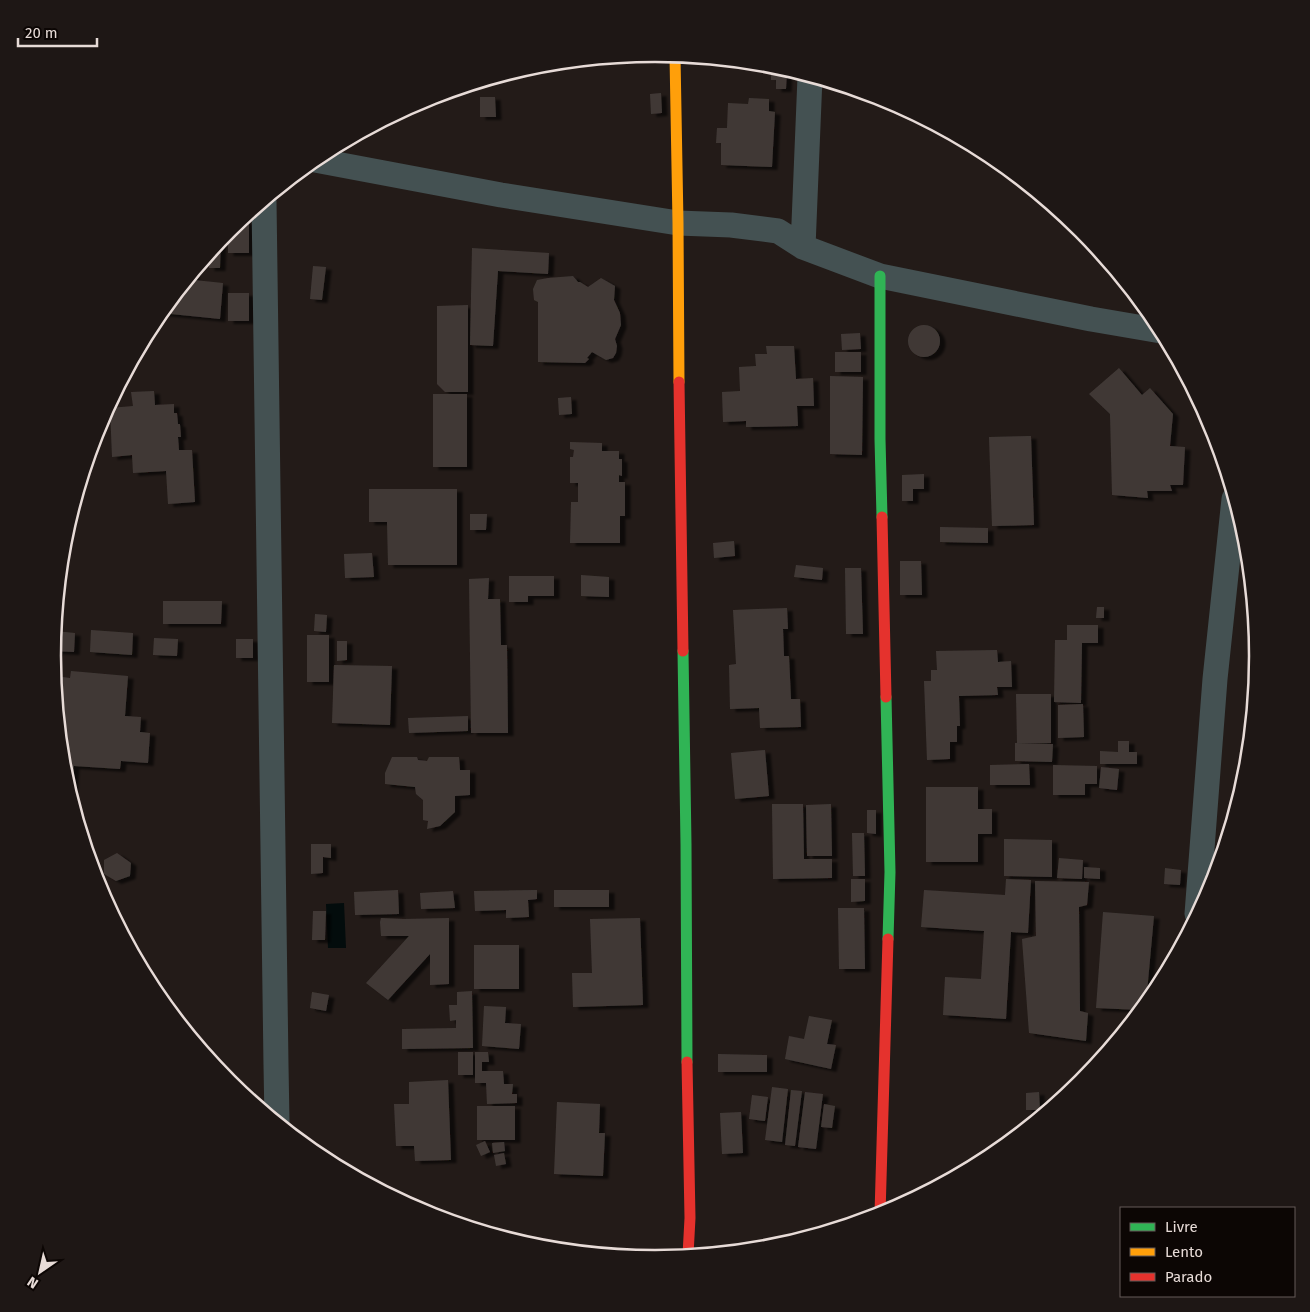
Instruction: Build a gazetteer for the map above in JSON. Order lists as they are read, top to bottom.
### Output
{
  "legend": ["Livre", "Lento", "Parado"],
  "scale_bar": "20 m",
  "north": "bottom left"
}
